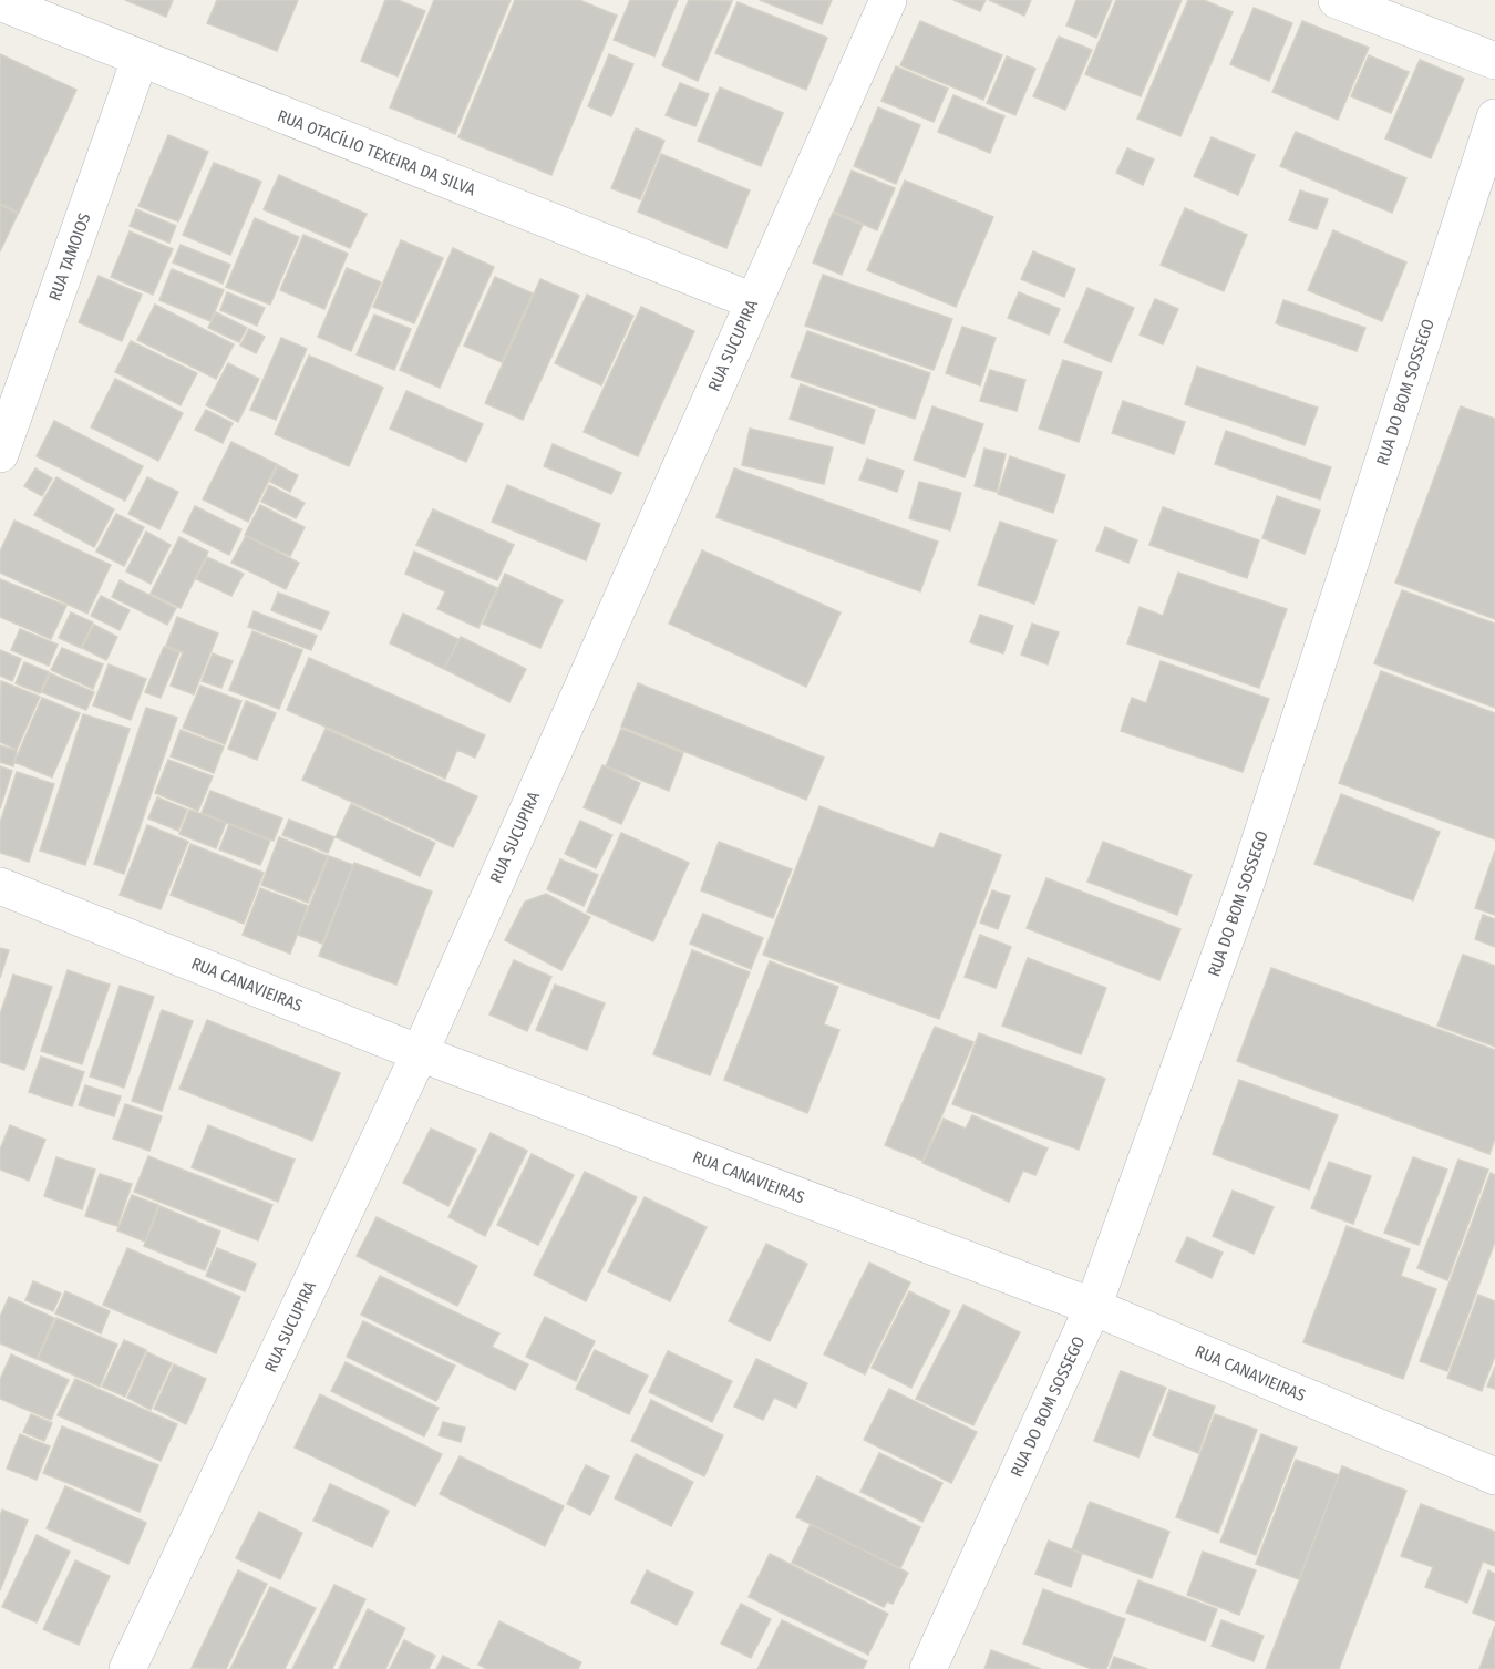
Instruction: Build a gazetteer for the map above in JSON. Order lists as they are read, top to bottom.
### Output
{
  "streets": {
    "street": [
      "RUA OTACÍLIO TEXEIRA DA SILVA",
      "RUA TAMOIOS",
      "RUA SUCUPIRA",
      "RUA DO BOM SOSSEGO",
      "RUA CANAVIEIRAS"
    ]
  },
  "crossings": [
    ["RUA OTACÍLIO TEXEIRA DA SILVA", "RUA TAMOIOS"],
    ["RUA OTACÍLIO TEXEIRA DA SILVA", "RUA SUCUPIRA"],
    ["RUA SUCUPIRA", "RUA CANAVIEIRAS"],
    ["RUA DO BOM SOSSEGO", "RUA CANAVIEIRAS"]
  ]
}
